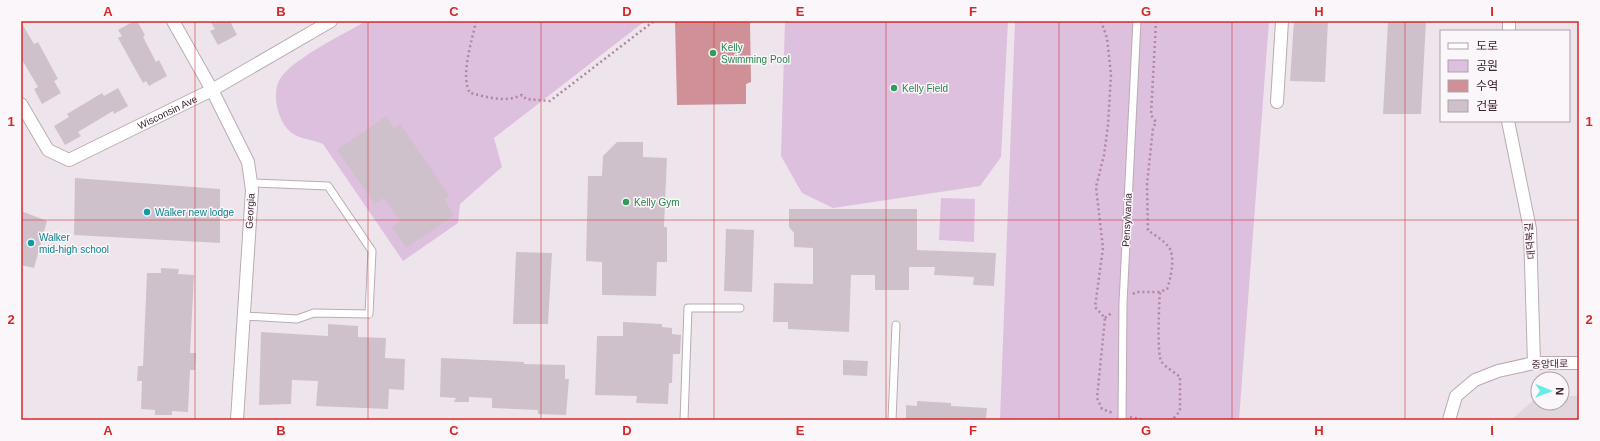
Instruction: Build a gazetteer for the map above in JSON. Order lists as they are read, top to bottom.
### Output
{
  "streets": {
    "street": [
      "Wisconsin Ave",
      "Georgia",
      "대덕북길",
      "중앙대로"
    ],
    "lane": ["Pensylvania"]
  },
  "crossings": [
    ["Wisconsin Ave", "Georgia"],
    ["대덕북길", "중앙대로"]
  ],
  "places": [
    "Kelly Swimming Pool",
    "Kelly Field",
    "Kelly Gym",
    "Walker new lodge",
    "Walker mid-high school"
  ],
  "legend": [
    "도로",
    "공원",
    "수역",
    "건물"
  ],
  "north": "right",
  "grid": {
    "columns": [
      "A",
      "B",
      "C",
      "D",
      "E",
      "F",
      "G",
      "H",
      "I"
    ],
    "rows": ["1", "2"]
  }
}
